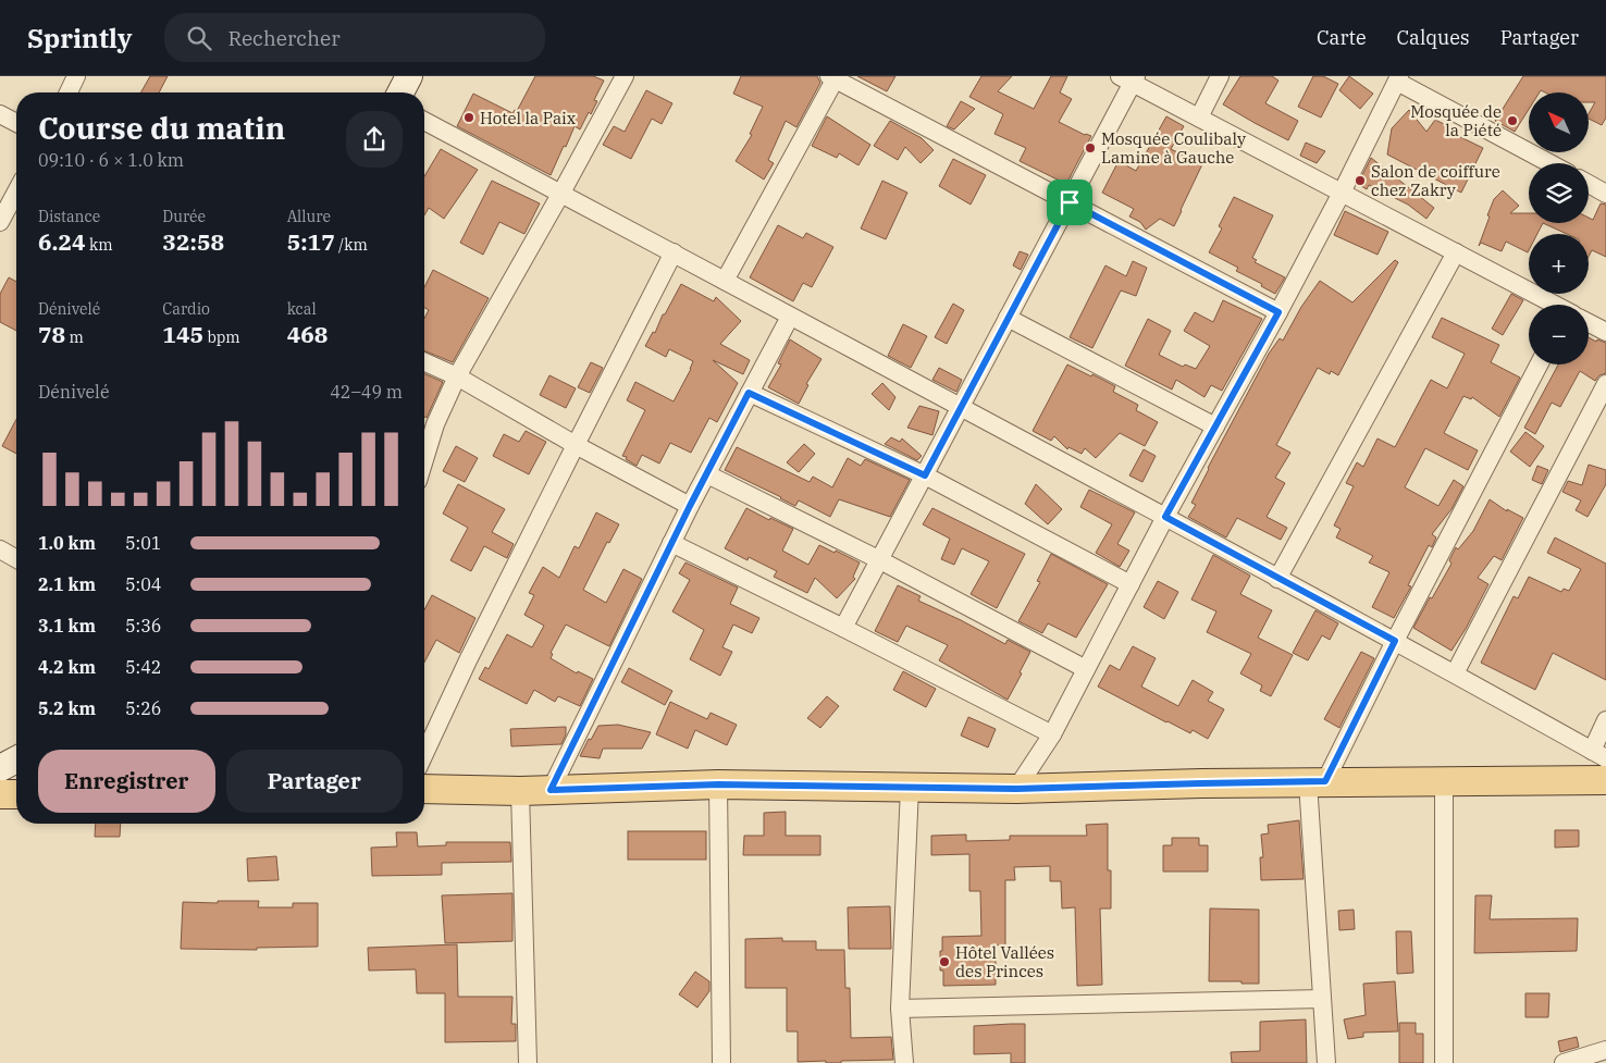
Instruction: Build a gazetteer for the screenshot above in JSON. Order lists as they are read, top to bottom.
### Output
{
  "places": [
    "Hotel la Paix",
    "Mosquée de la Piété",
    "Mosquée Coulibaly Lamine à Gauche",
    "Salon de coiffure chez Zakry",
    "Hôtel Vallées des Princes"
  ],
  "north": "top left",
  "page": {
    "header": "Sprintly",
    "search": "Rechercher",
    "nav": ["Carte", "Calques", "Partager"],
    "map_buttons": ["+", "−"],
    "heading": ["Course du matin", "09:10 · 6 × 1.0 km"],
    "stats": [
      ["Distance", "6.24 km"],
      ["Durée", "32:58"],
      ["Allure", "5:17 /km"],
      ["Dénivelé", "78 m"],
      ["Cardio", "145 bpm"],
      ["kcal", "468"]
    ],
    "chart": ["Dénivelé", "42–49 m"],
    "list": [
      {
        "name": "1.0 km",
        "note": "5:01"
      },
      {
        "name": "2.1 km",
        "note": "5:04"
      },
      {
        "name": "3.1 km",
        "note": "5:36"
      },
      {
        "name": "4.2 km",
        "note": "5:42"
      },
      {
        "name": "5.2 km",
        "note": "5:26"
      }
    ],
    "buttons": ["Enregistrer", "Partager"]
  }
}
